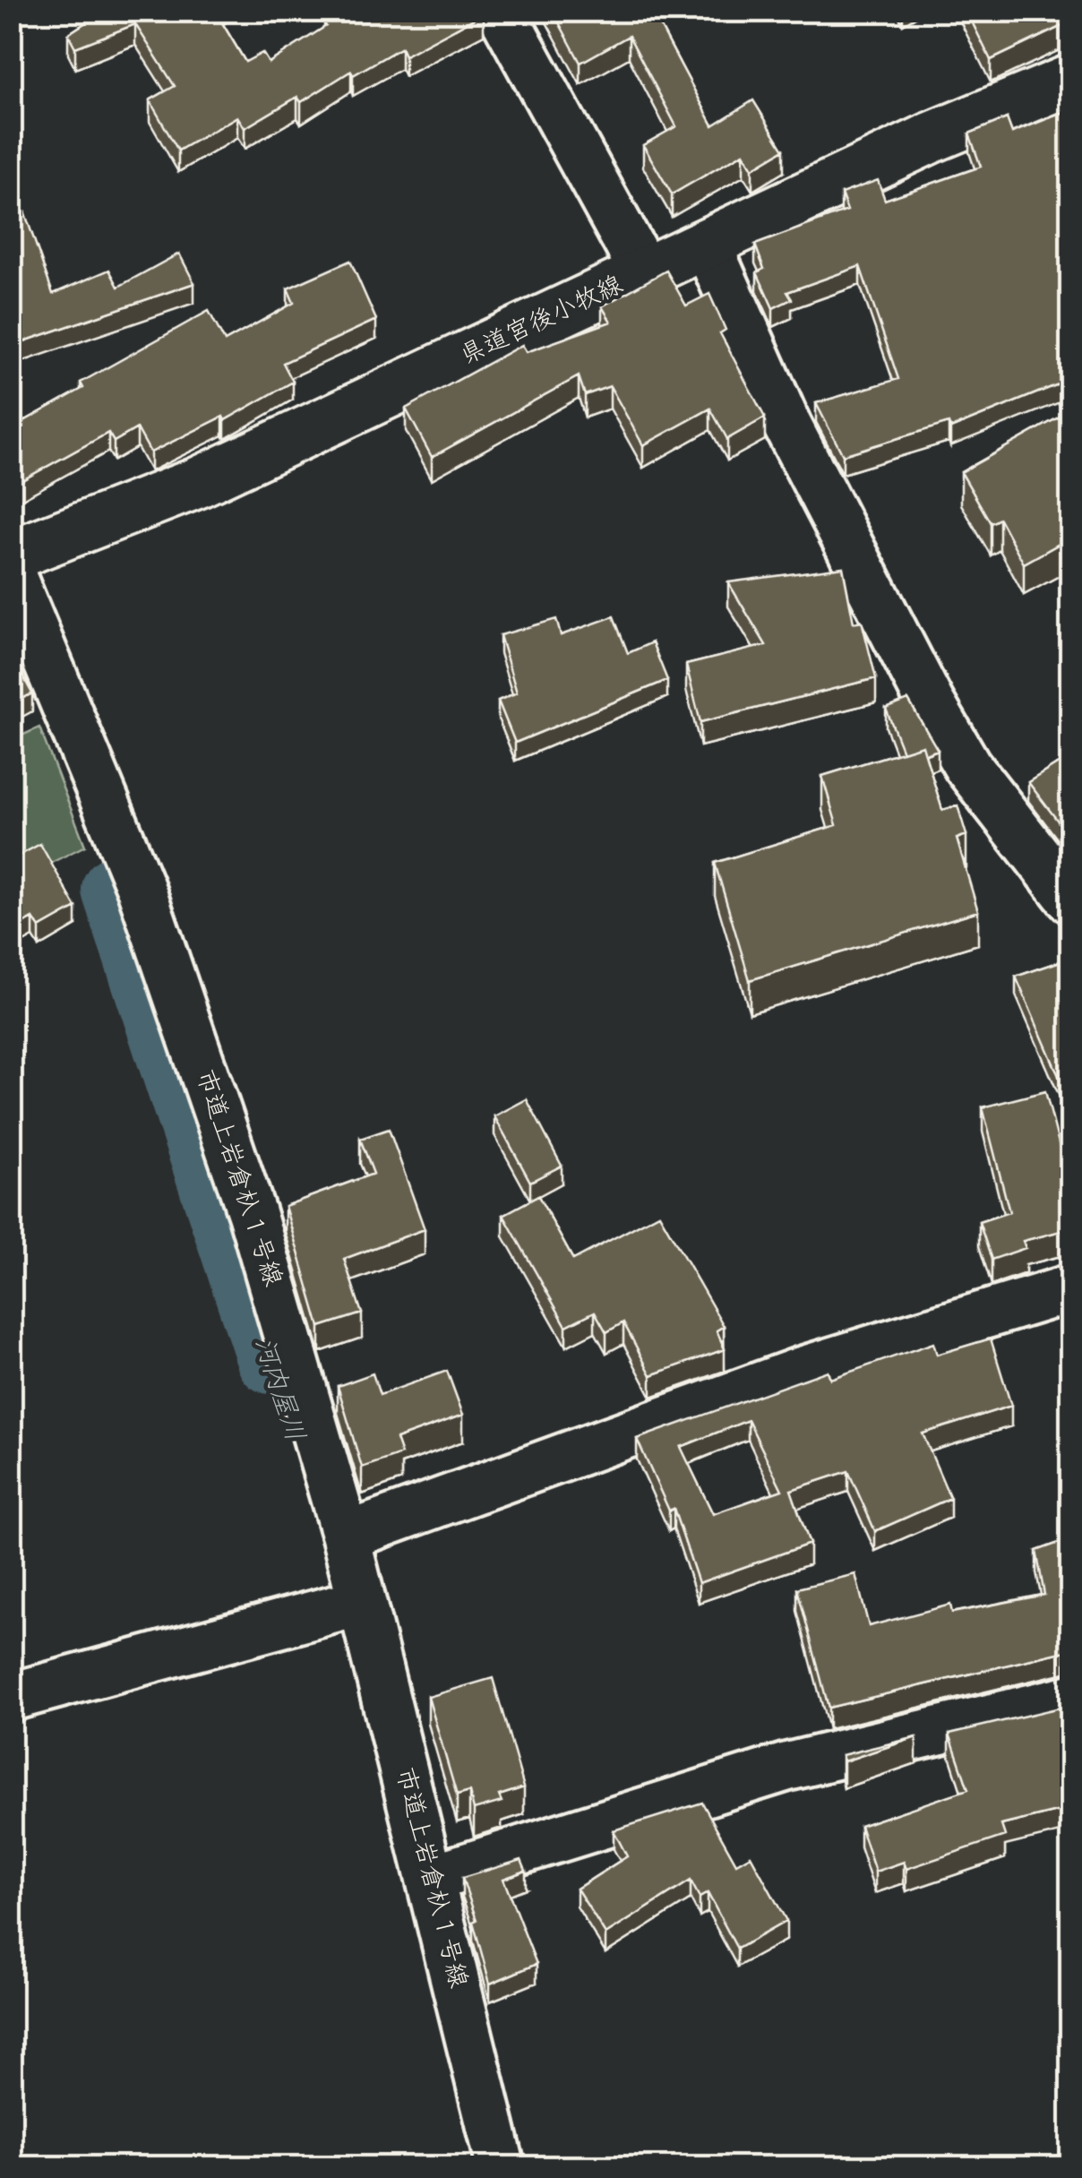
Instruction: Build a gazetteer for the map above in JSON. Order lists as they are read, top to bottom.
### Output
{
  "streets": {
    "main road": ["県道宮後小牧線"],
    "street": ["市道上岩倉杁１号線"]
  },
  "water": ["河内屋川"]
}
